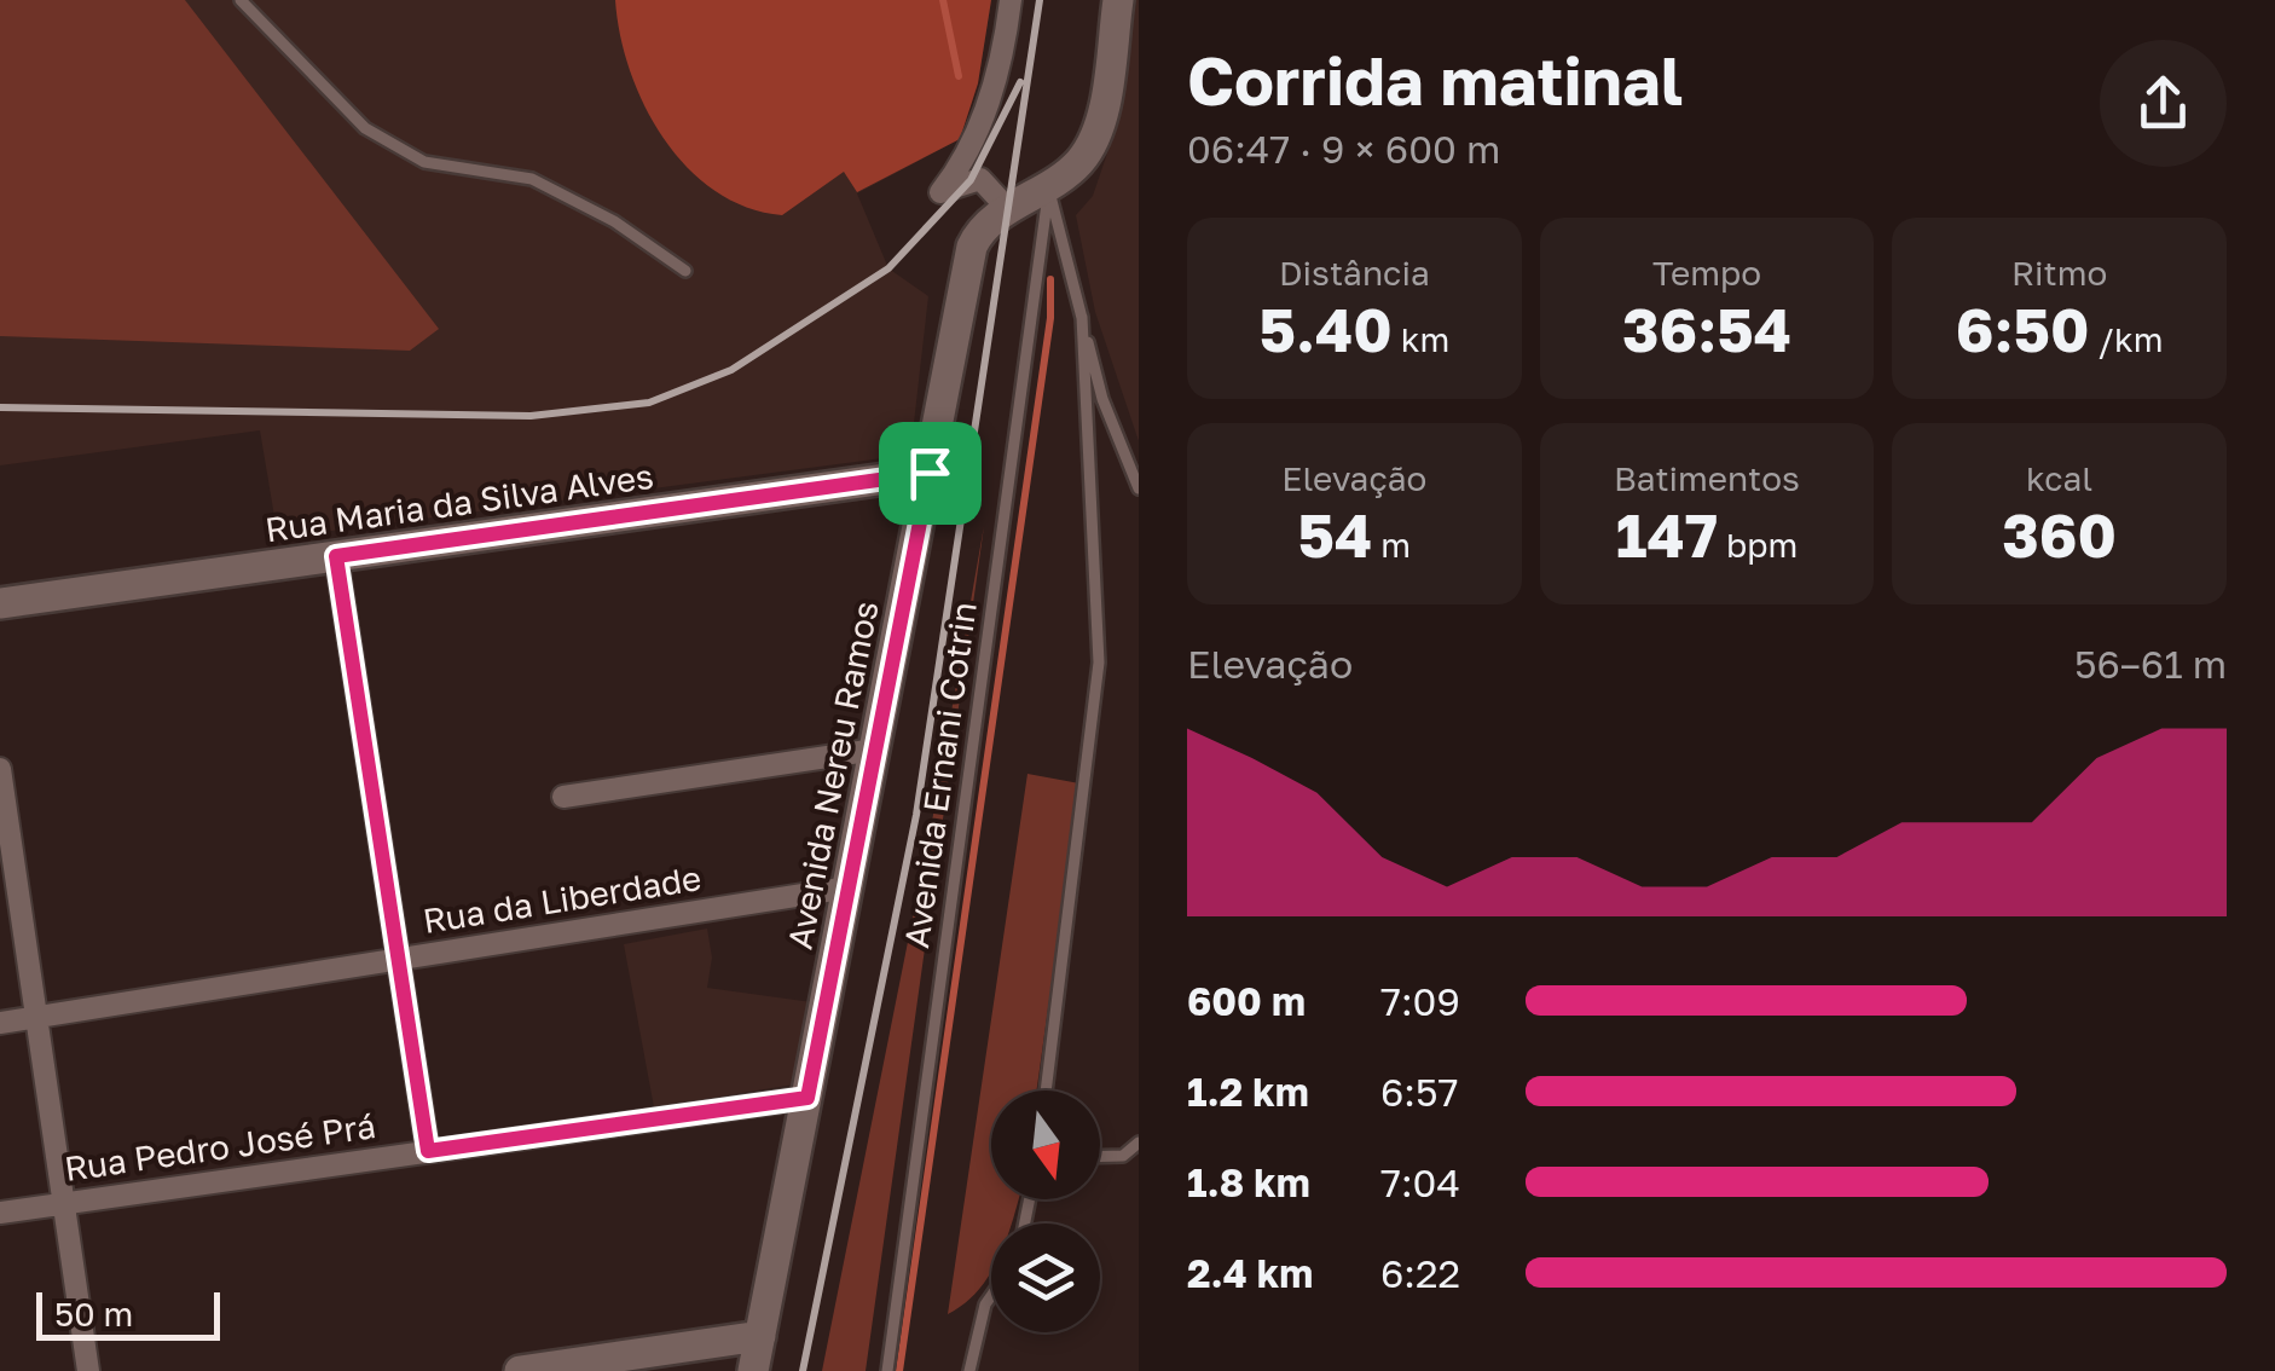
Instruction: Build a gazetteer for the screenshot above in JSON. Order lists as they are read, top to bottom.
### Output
{
  "streets": {
    "main road": ["Rua Maria da Silva Alves", "Avenida Nereu Ramos"],
    "street": ["Rua da Liberdade", "Rua Pedro José Prá"],
    "lane": ["Avenida Ernani Cotrin"]
  },
  "crossings": [
    ["Rua Maria da Silva Alves", "Avenida Nereu Ramos"],
    ["Avenida Nereu Ramos", "Rua da Liberdade"],
    ["Avenida Nereu Ramos", "Rua Pedro José Prá"]
  ],
  "scale_bar": "50 m",
  "north": "bottom",
  "page": {
    "heading": ["Corrida matinal", "06:47 · 9 × 600 m"],
    "stats": [
      ["Distância", "5.40 km"],
      ["Tempo", "36:54"],
      ["Ritmo", "6:50 /km"],
      ["Elevação", "54 m"],
      ["Batimentos", "147 bpm"],
      ["kcal", "360"]
    ],
    "chart": ["Elevação", "56–61 m"],
    "list": [
      {
        "name": "600 m",
        "note": "7:09"
      },
      {
        "name": "1.2 km",
        "note": "6:57"
      },
      {
        "name": "1.8 km",
        "note": "7:04"
      },
      {
        "name": "2.4 km",
        "note": "6:22"
      }
    ],
    "scale": "50 m"
  }
}
